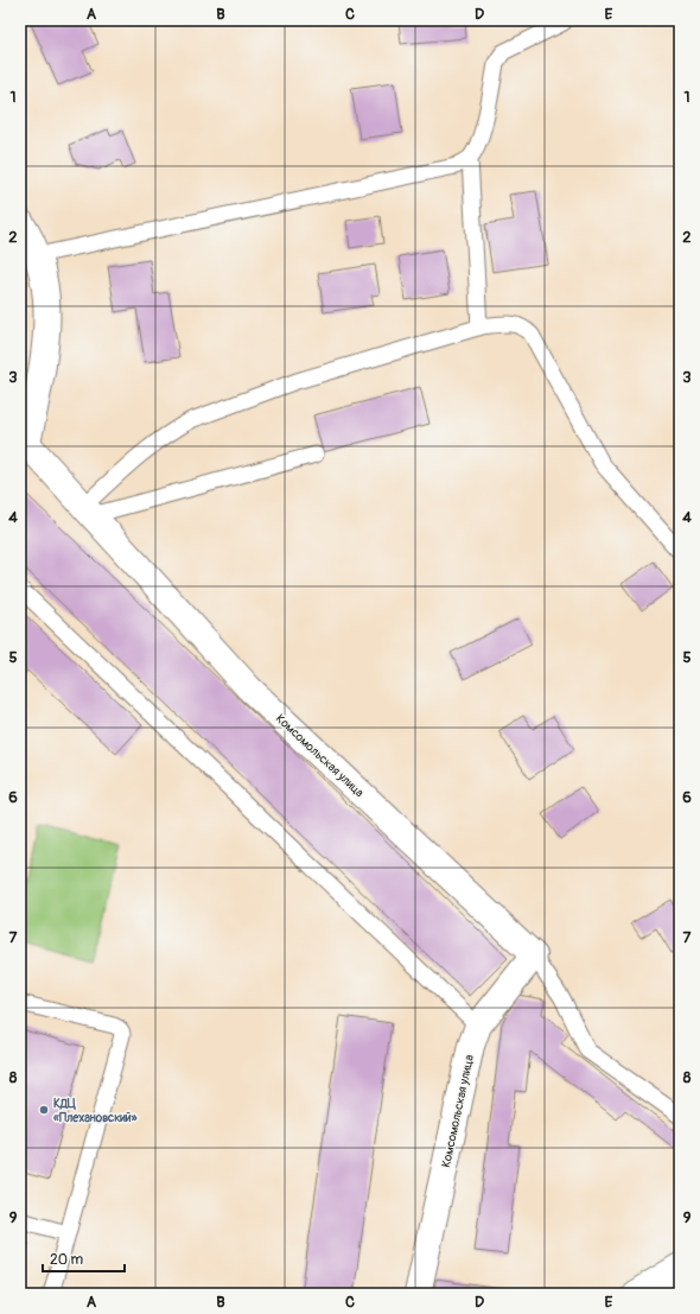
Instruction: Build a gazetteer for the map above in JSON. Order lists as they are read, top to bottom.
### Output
{
  "streets": {
    "street": ["Комсомольская улица"]
  },
  "places": ["КДЦ «Плехановский»"],
  "scale_bar": "20 m",
  "grid": {
    "columns": [
      "A",
      "B",
      "C",
      "D",
      "E"
    ],
    "rows": [
      "1",
      "2",
      "3",
      "4",
      "5",
      "6",
      "7",
      "8",
      "9"
    ]
  }
}
